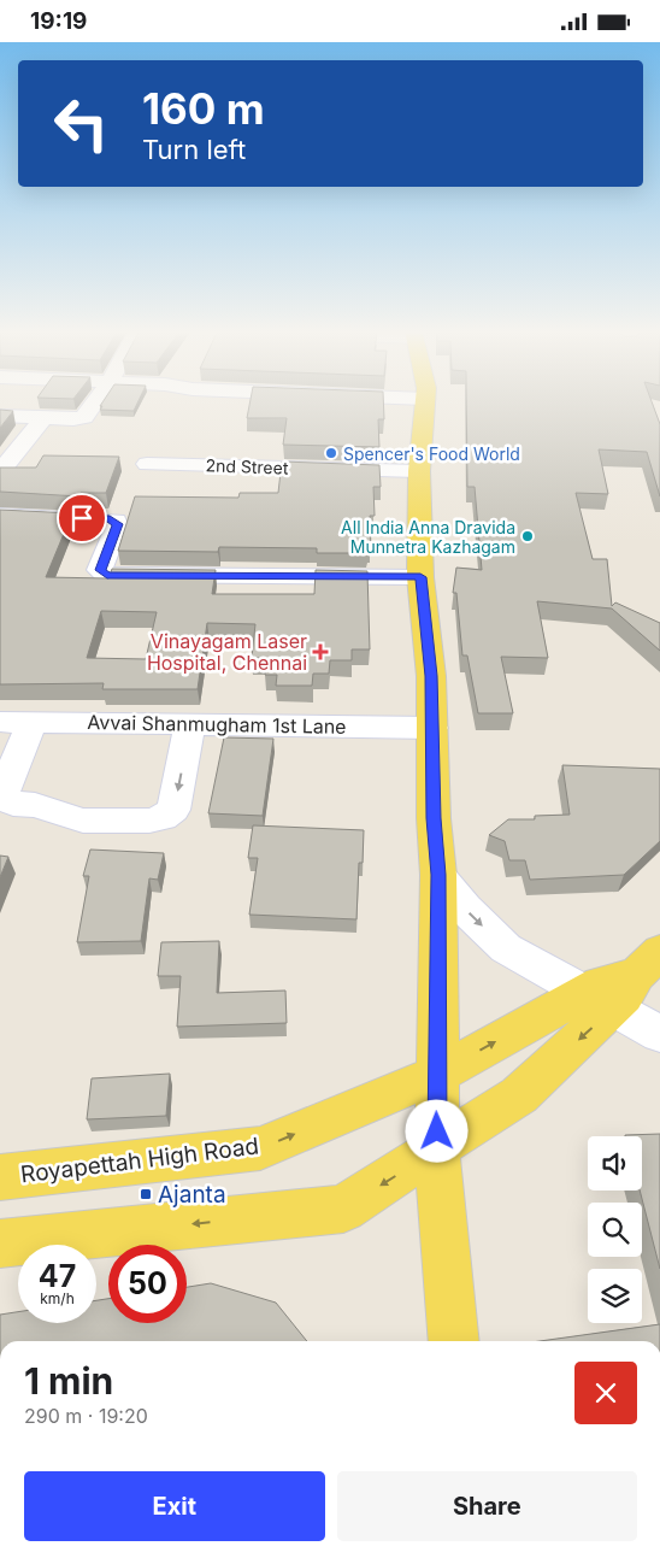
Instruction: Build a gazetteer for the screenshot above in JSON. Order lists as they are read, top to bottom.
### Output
{
  "streets": {
    "main road": ["Royapettah High Road"],
    "street": ["2nd Street", "Avvai Shanmugham 1st Lane"]
  },
  "places": {
    "other": ["Spencer's Food World", "All India Anna Dravida Munnetra Kazhagam"],
    "health": ["Vinayagam Laser Hospital, Chennai"],
    "transit": ["Ajanta"]
  },
  "page": {
    "status": "19:19",
    "turn": ["160 m", "Turn left"],
    "speed": "47 km/h",
    "limit": "50",
    "heading": ["1 min", "290 m · 19:20"],
    "buttons": ["Exit", "Share"]
  }
}
